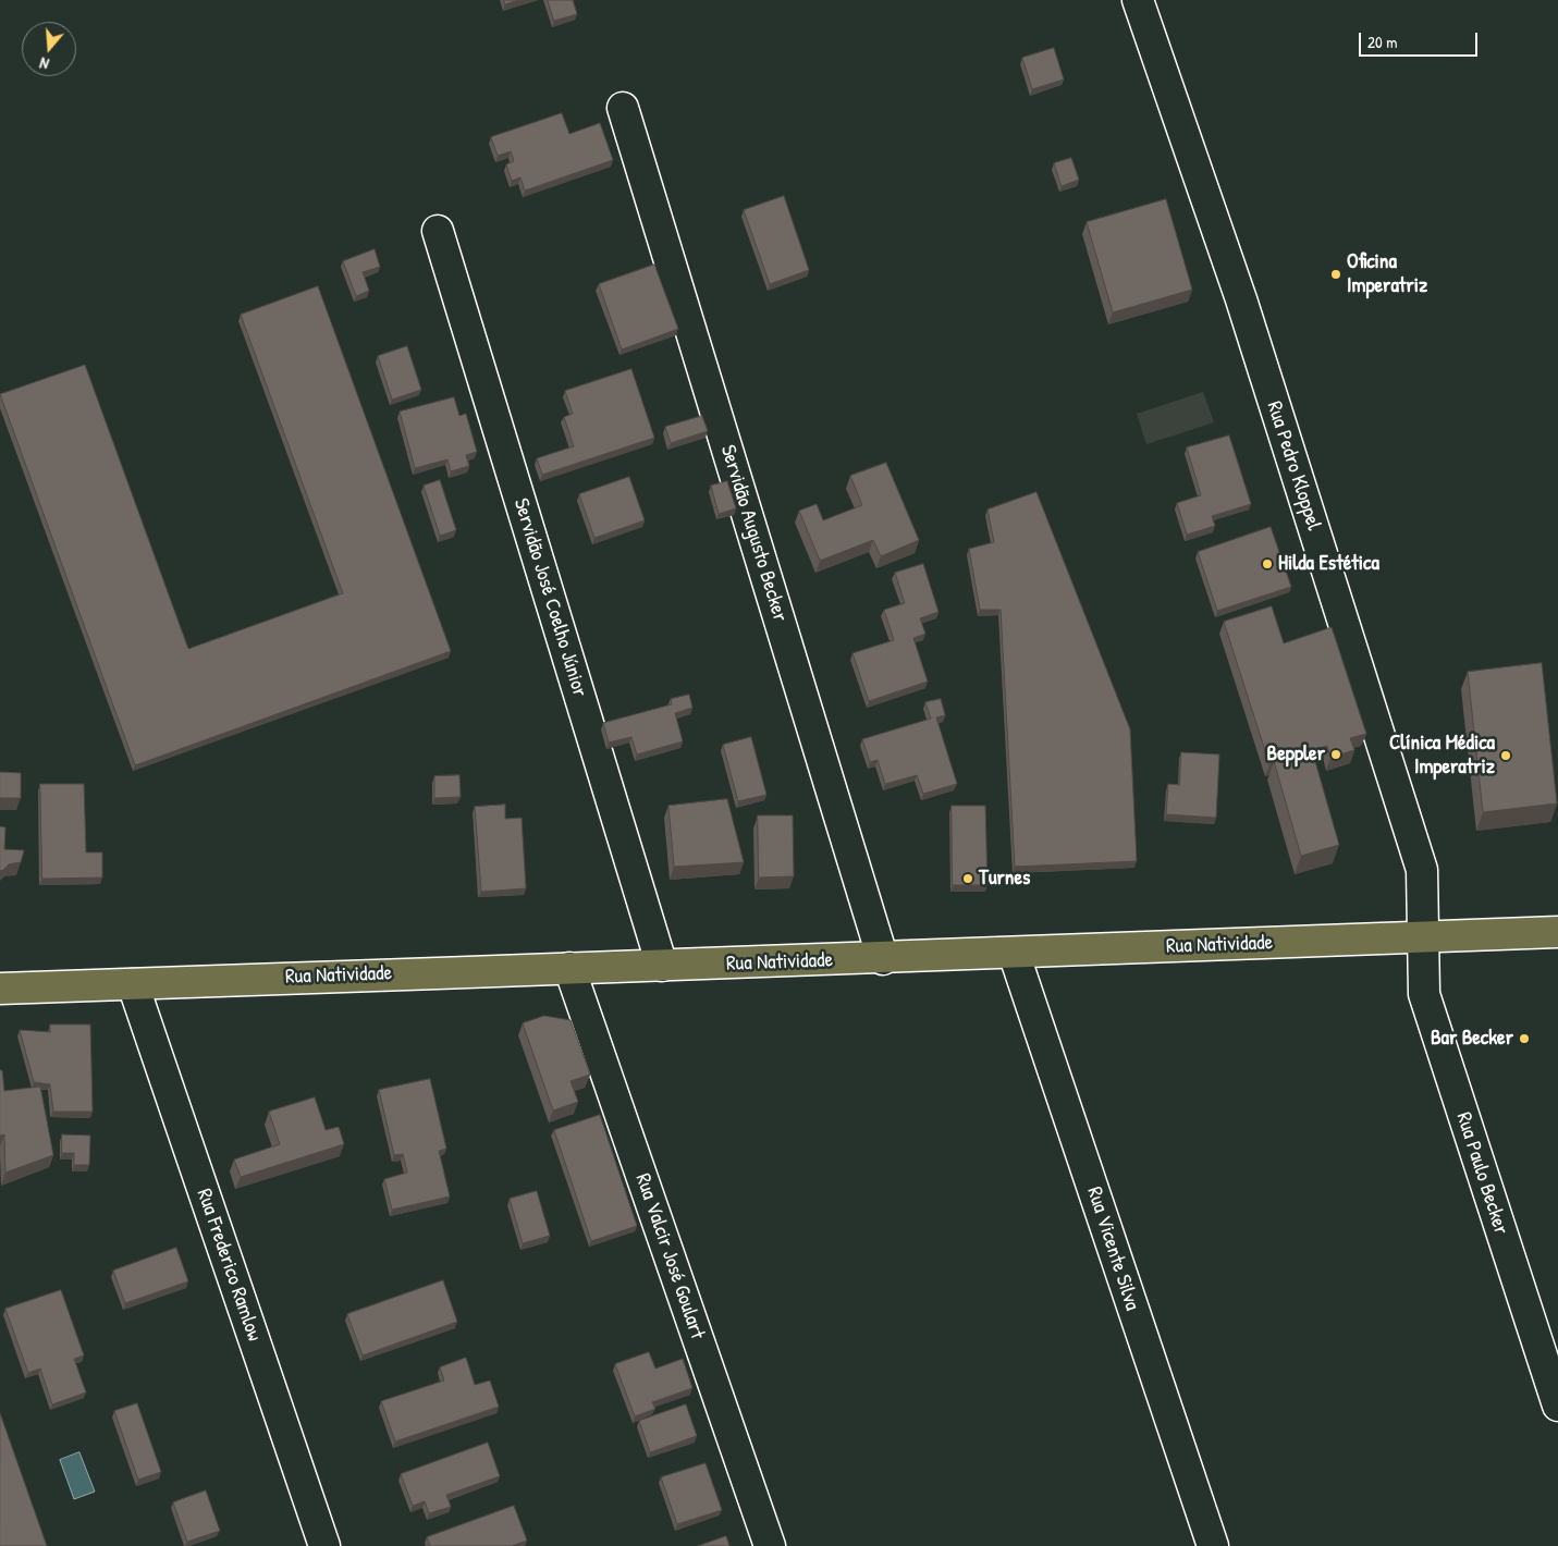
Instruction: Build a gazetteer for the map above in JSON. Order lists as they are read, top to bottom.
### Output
{
  "streets": {
    "main road": ["Rua Natividade"],
    "street": [
      "Rua Pedro Kloppel",
      "Servidão Augusto Becker",
      "Servidão José Coelho Júnior",
      "Rua Paulo Becker",
      "Rua Vicente Silva",
      "Rua Valcir José Goulart",
      "Rua Frederico Ramlow"
    ]
  },
  "crossings": [
    ["Rua Pedro Kloppel", "Rua Natividade"],
    ["Rua Pedro Kloppel", "Rua Paulo Becker"],
    ["Servidão Augusto Becker", "Rua Natividade"],
    ["Servidão José Coelho Júnior", "Rua Natividade"],
    ["Rua Natividade", "Rua Paulo Becker"],
    ["Rua Natividade", "Rua Vicente Silva"],
    ["Rua Natividade", "Rua Valcir José Goulart"],
    ["Rua Natividade", "Rua Frederico Ramlow"]
  ],
  "places": [
    "Oficina Imperatriz",
    "Hilda Estética",
    "Beppler",
    "Clínica Médica Imperatriz",
    "Turnes",
    "Bar Becker"
  ],
  "scale_bar": "20 m",
  "north": "bottom"
}
